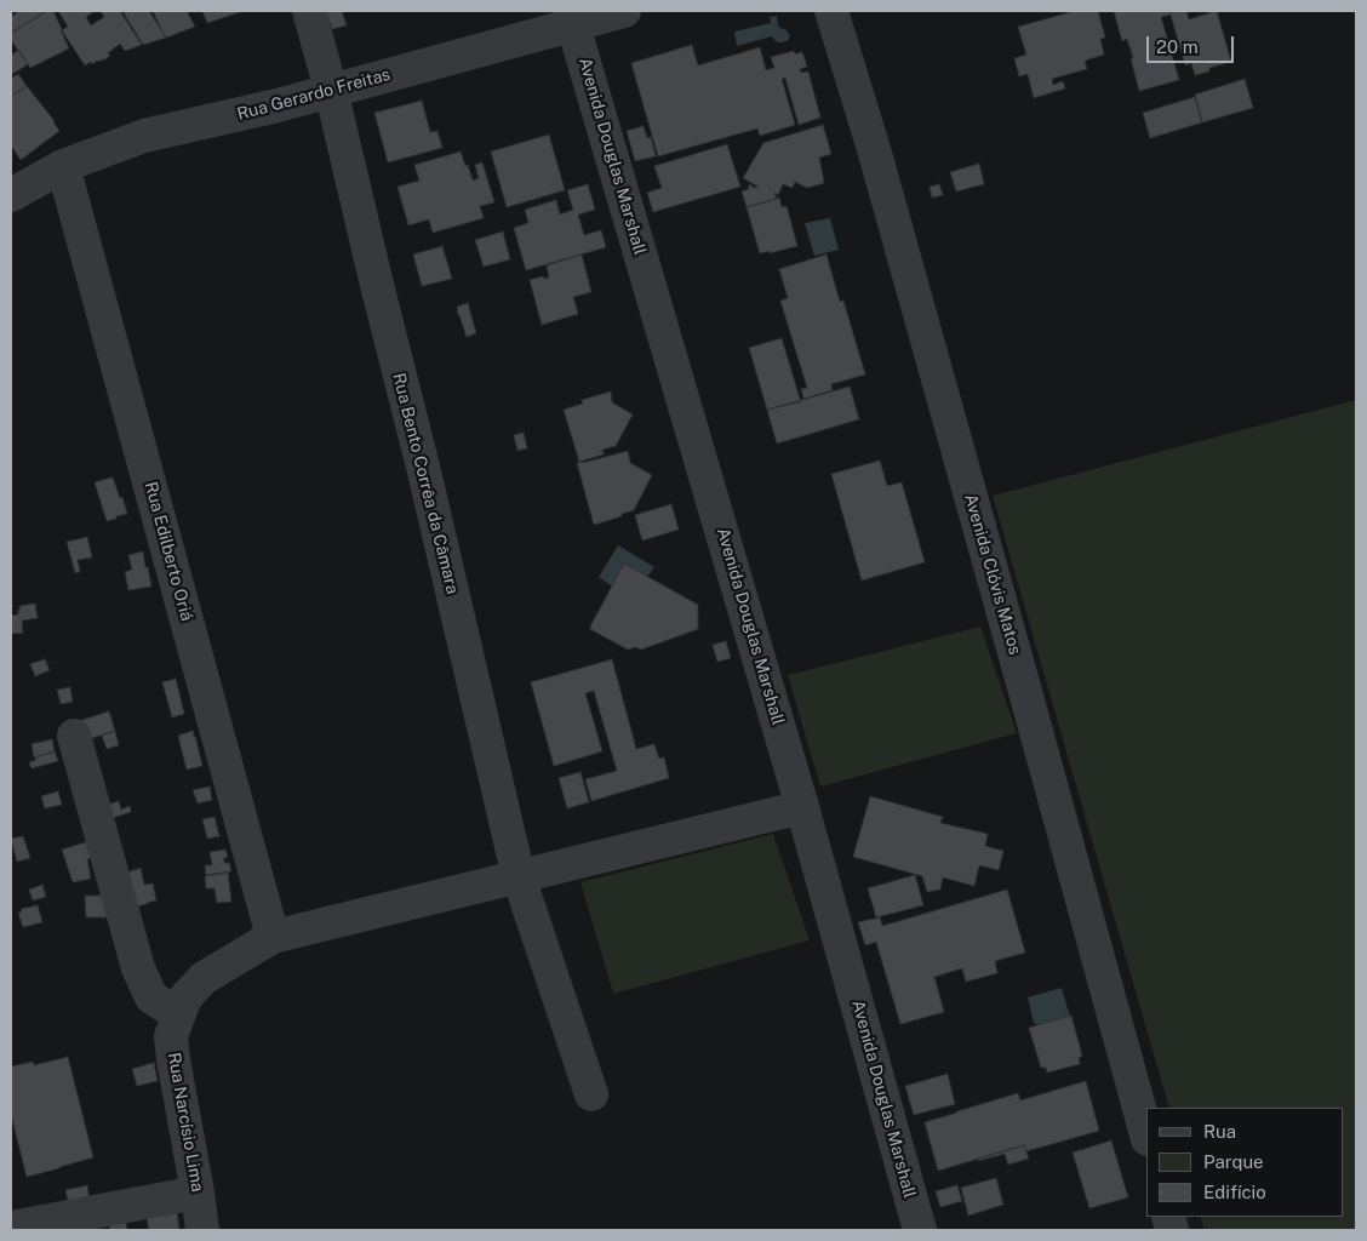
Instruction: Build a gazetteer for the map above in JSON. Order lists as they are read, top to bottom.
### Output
{
  "streets": {
    "street": [
      "Rua Gerardo Freitas",
      "Avenida Douglas Marshall",
      "Rua Bento Corrêa da Câmara",
      "Rua Edilberto Oriá",
      "Avenida Clóvis Matos",
      "Rua Narcísio Lima"
    ]
  },
  "crossings": [
    ["Rua Gerardo Freitas", "Avenida Douglas Marshall"],
    ["Rua Gerardo Freitas", "Rua Bento Corrêa da Câmara"],
    ["Rua Gerardo Freitas", "Rua Edilberto Oriá"],
    ["Avenida Douglas Marshall", "Rua Narcísio Lima"],
    ["Rua Bento Corrêa da Câmara", "Rua Narcísio Lima"],
    ["Rua Edilberto Oriá", "Rua Narcísio Lima"]
  ],
  "legend": ["Rua", "Parque", "Edifício"],
  "scale_bar": "20 m"
}
